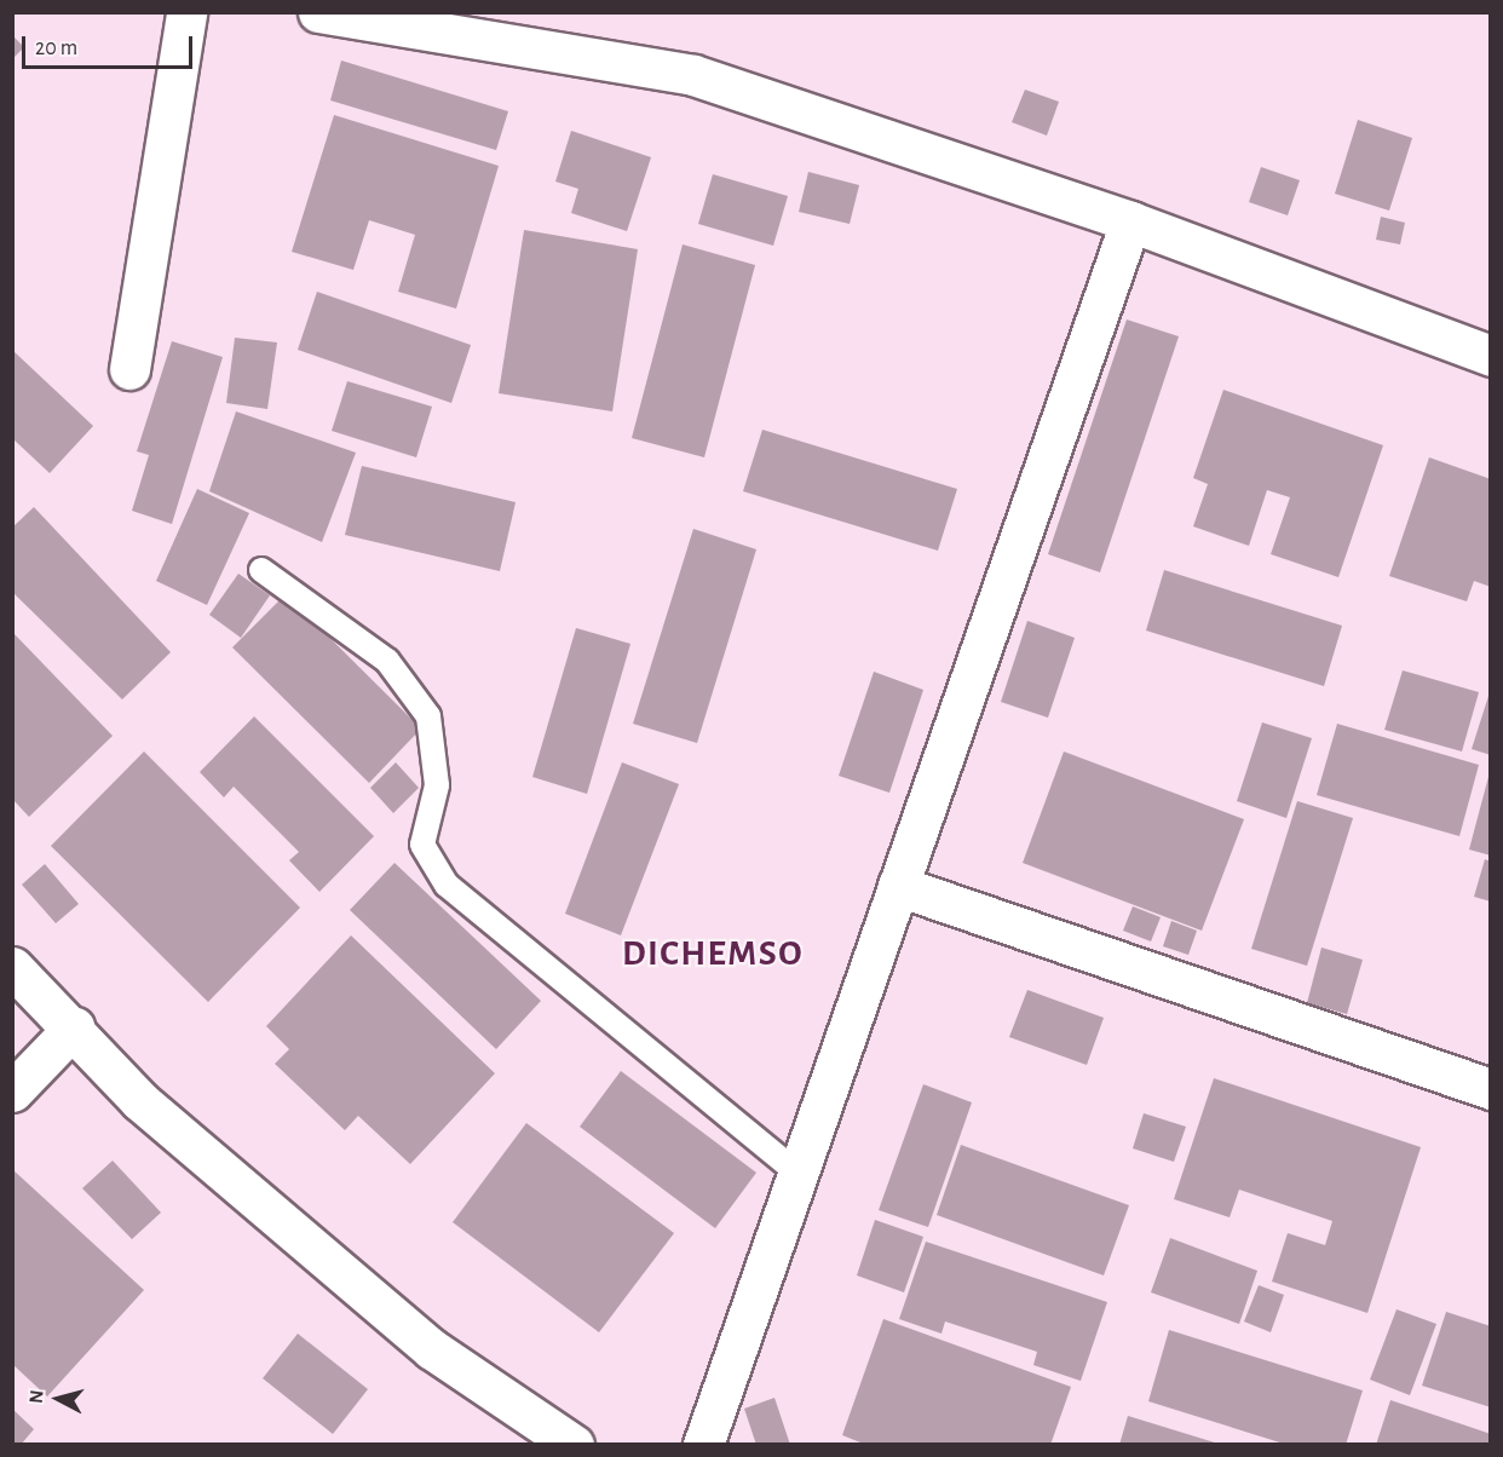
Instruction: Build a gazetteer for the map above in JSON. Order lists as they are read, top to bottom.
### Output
{
  "districts": ["DICHEMSO"],
  "scale_bar": "20 m",
  "north": "left"
}
